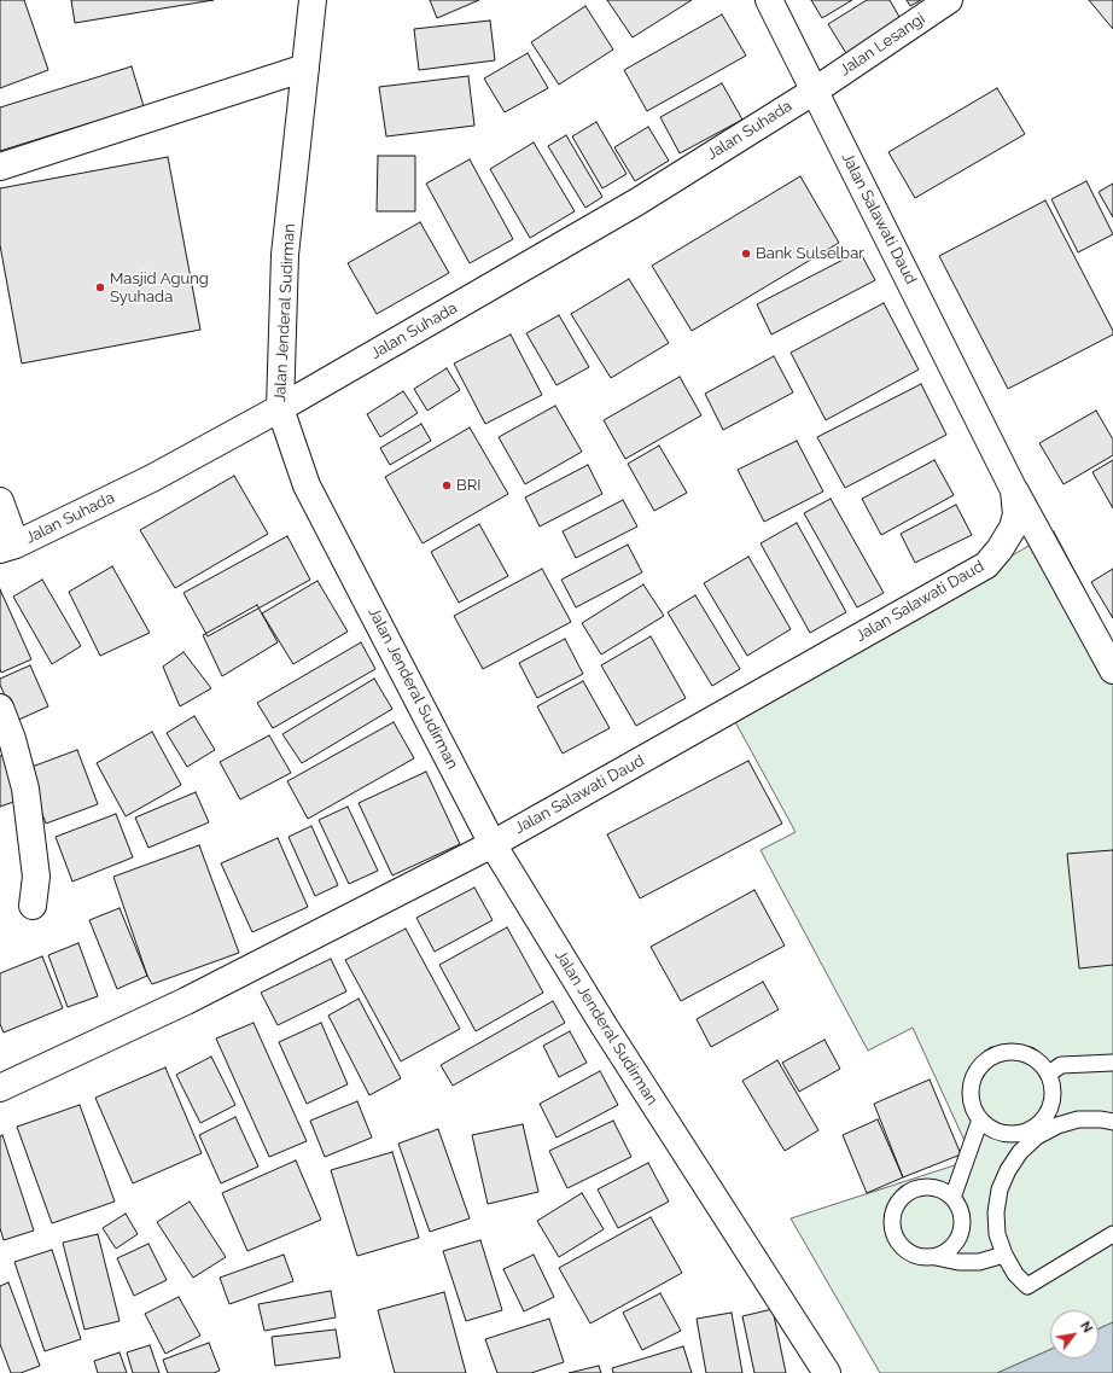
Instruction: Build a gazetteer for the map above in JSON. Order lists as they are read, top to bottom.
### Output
{
  "streets": {
    "main road": [
      "Jalan Lesangi",
      "Jalan Suhada",
      "Jalan Salawati Daud",
      "Jalan Jenderal Sudirman"
    ]
  },
  "crossings": [
    ["Jalan Lesangi", "Jalan Suhada"],
    ["Jalan Lesangi", "Jalan Salawati Daud"],
    ["Jalan Suhada", "Jalan Salawati Daud"],
    ["Jalan Suhada", "Jalan Jenderal Sudirman"],
    ["Jalan Salawati Daud", "Jalan Jenderal Sudirman"]
  ],
  "places": ["Bank Sulselbar", "Masjid Agung Syuhada", "BRI"],
  "north": "top right"
}
